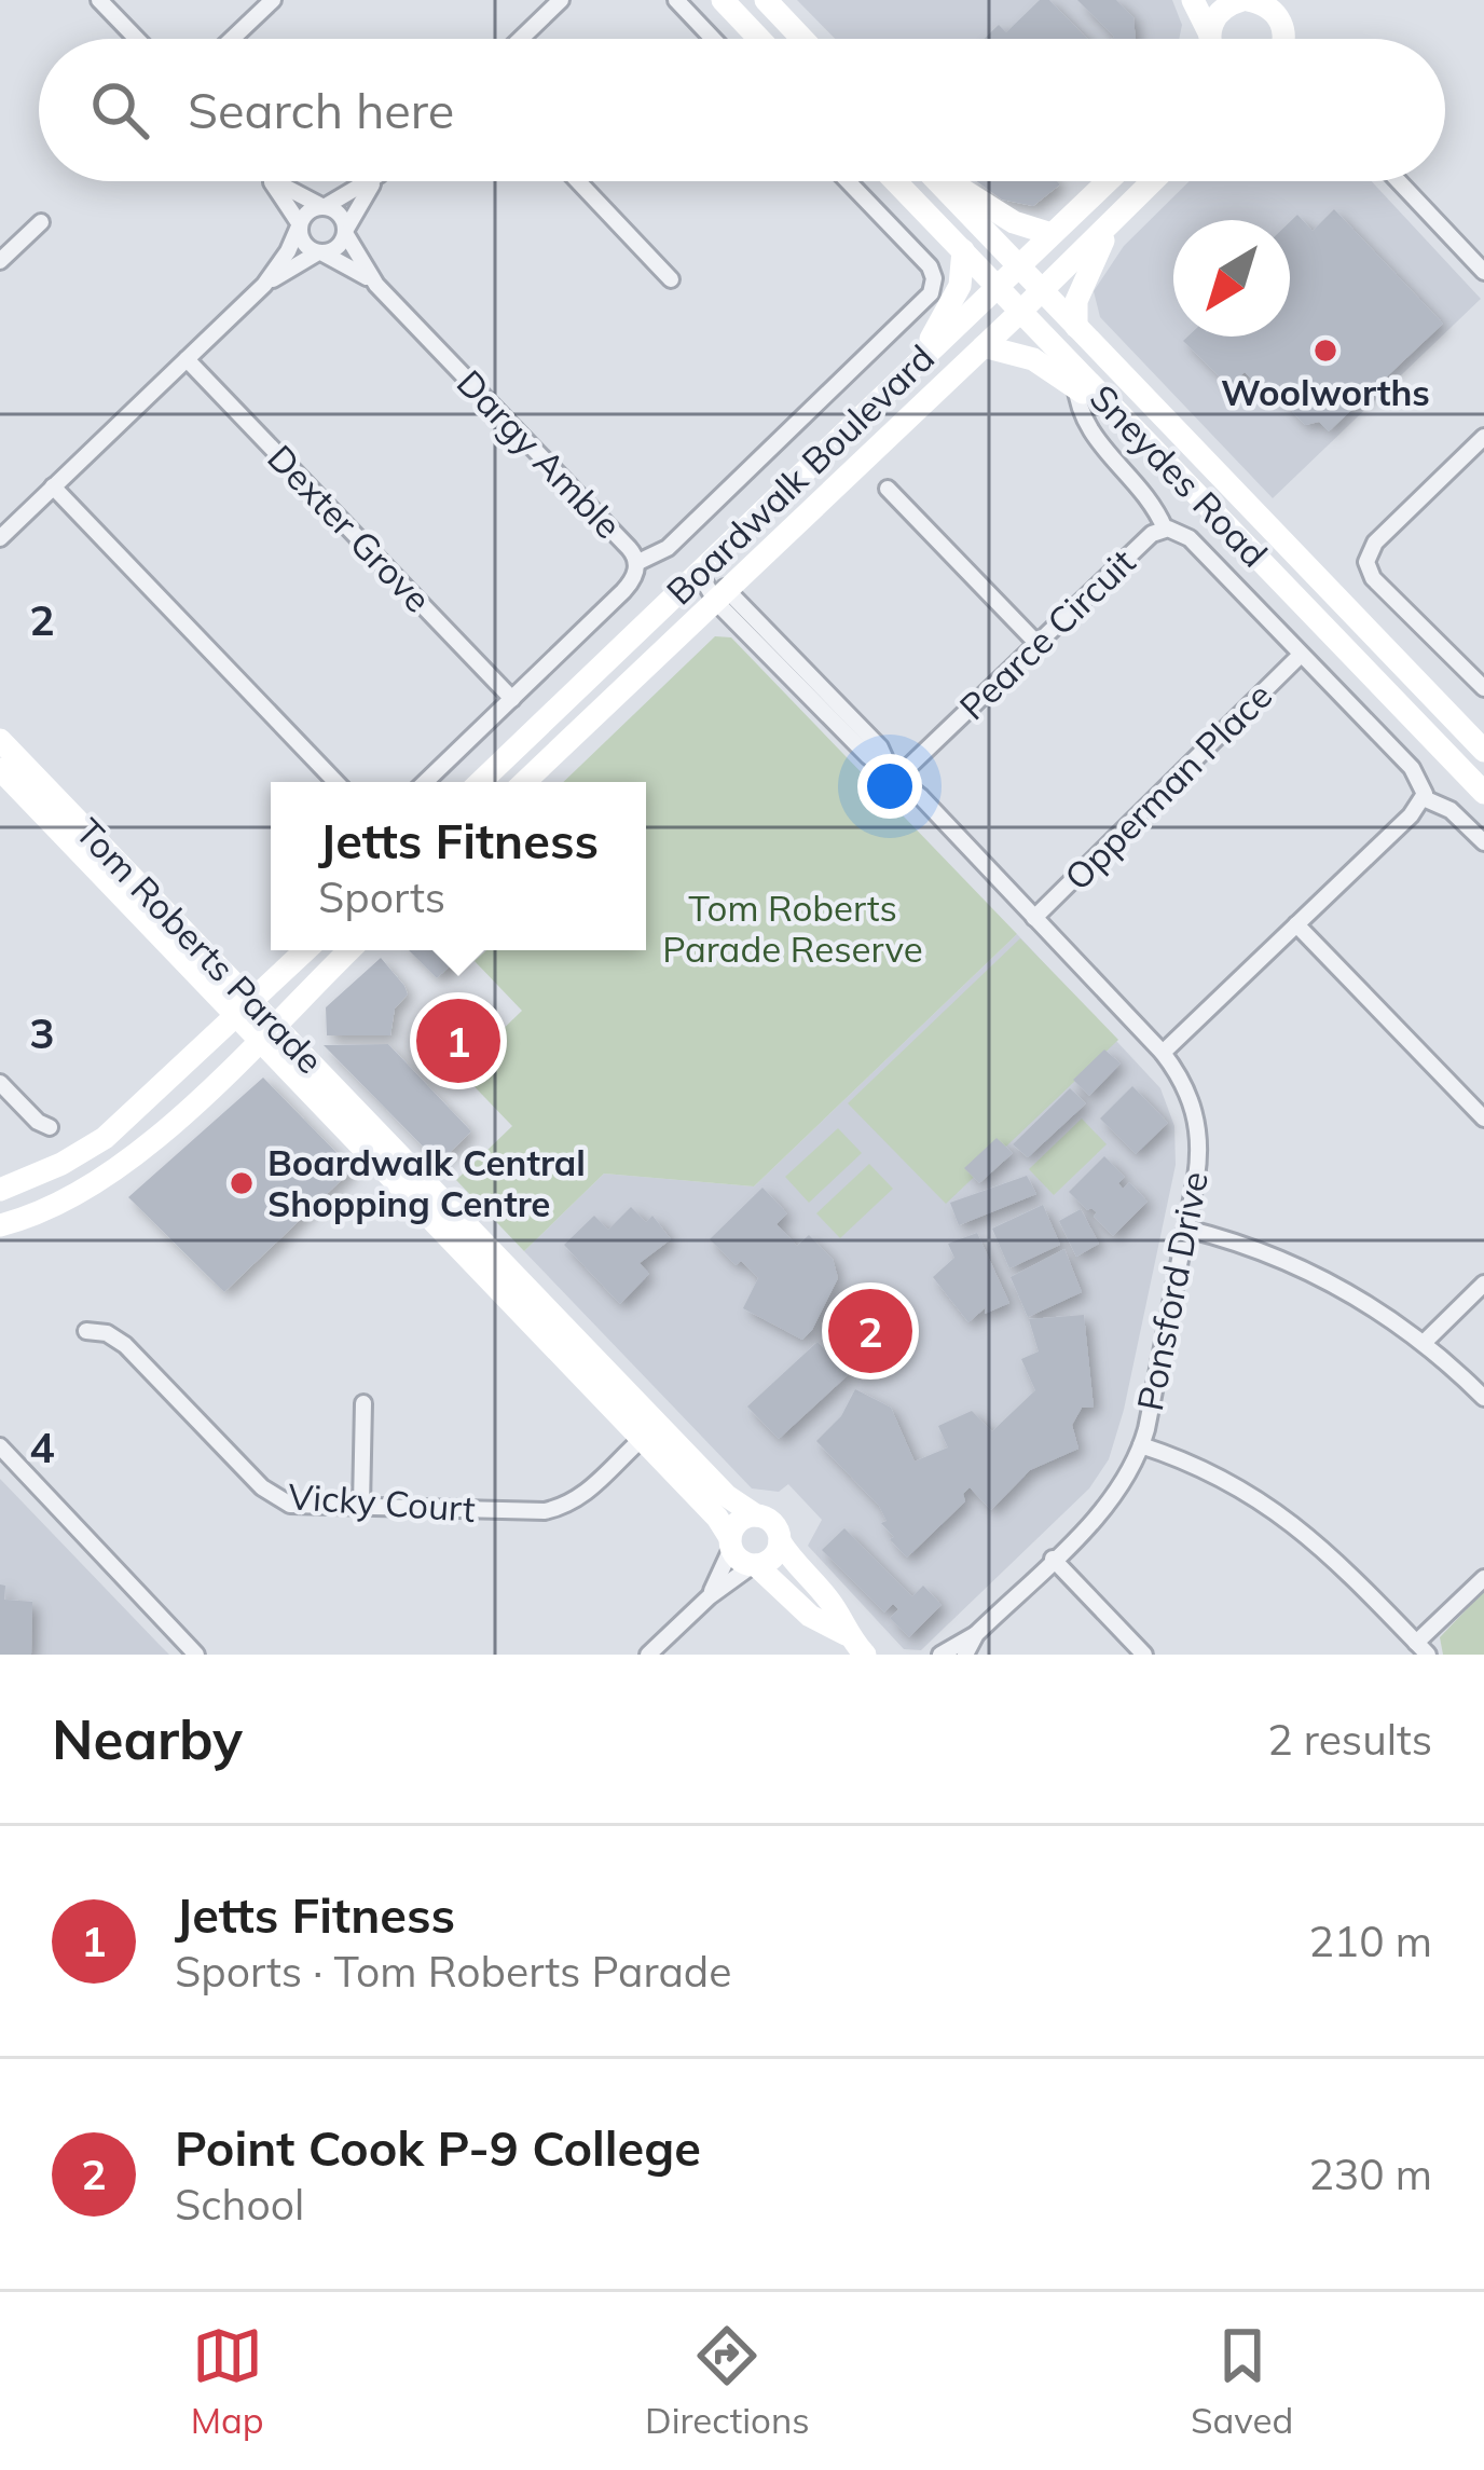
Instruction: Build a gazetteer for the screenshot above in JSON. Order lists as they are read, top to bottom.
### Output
{
  "streets": {
    "main road": ["Boardwalk Boulevard", "Sneydes Road", "Tom Roberts Parade"],
    "street": [
      "Dargy Amble",
      "Dexter Grove",
      "Pearce Circuit",
      "Opperman Place",
      "Ponsford Drive",
      "Vicky Court"
    ]
  },
  "crossings": [
    ["Dargy Amble", "Dexter Grove"],
    ["Boardwalk Boulevard", "Sneydes Road"],
    ["Boardwalk Boulevard", "Ponsford Drive"],
    ["Pearce Circuit", "Opperman Place"],
    ["Pearce Circuit", "Ponsford Drive"],
    ["Opperman Place", "Ponsford Drive"],
    ["Tom Roberts Parade", "Vicky Court"]
  ],
  "parks": ["Tom Roberts Parade Reserve"],
  "places": ["Woolworths", "Boardwalk Central Shopping Centre"],
  "north": "bottom left",
  "page": {
    "search": "Search here",
    "popup": ["Jetts Fitness", "Sports"],
    "pins": ["1", "2"],
    "heading": ["Nearby", "2 results"],
    "list": [
      {
        "mark": "1",
        "name": "Jetts Fitness",
        "note": "Sports · Tom Roberts Parade",
        "value": "210 m"
      },
      {
        "mark": "2",
        "name": "Point Cook P-9 College",
        "note": "School",
        "value": "230 m"
      }
    ],
    "nav": ["Map", "Directions", "Saved"]
  },
  "grid": {
    "rows": ["2", "3", "4"]
  }
}
